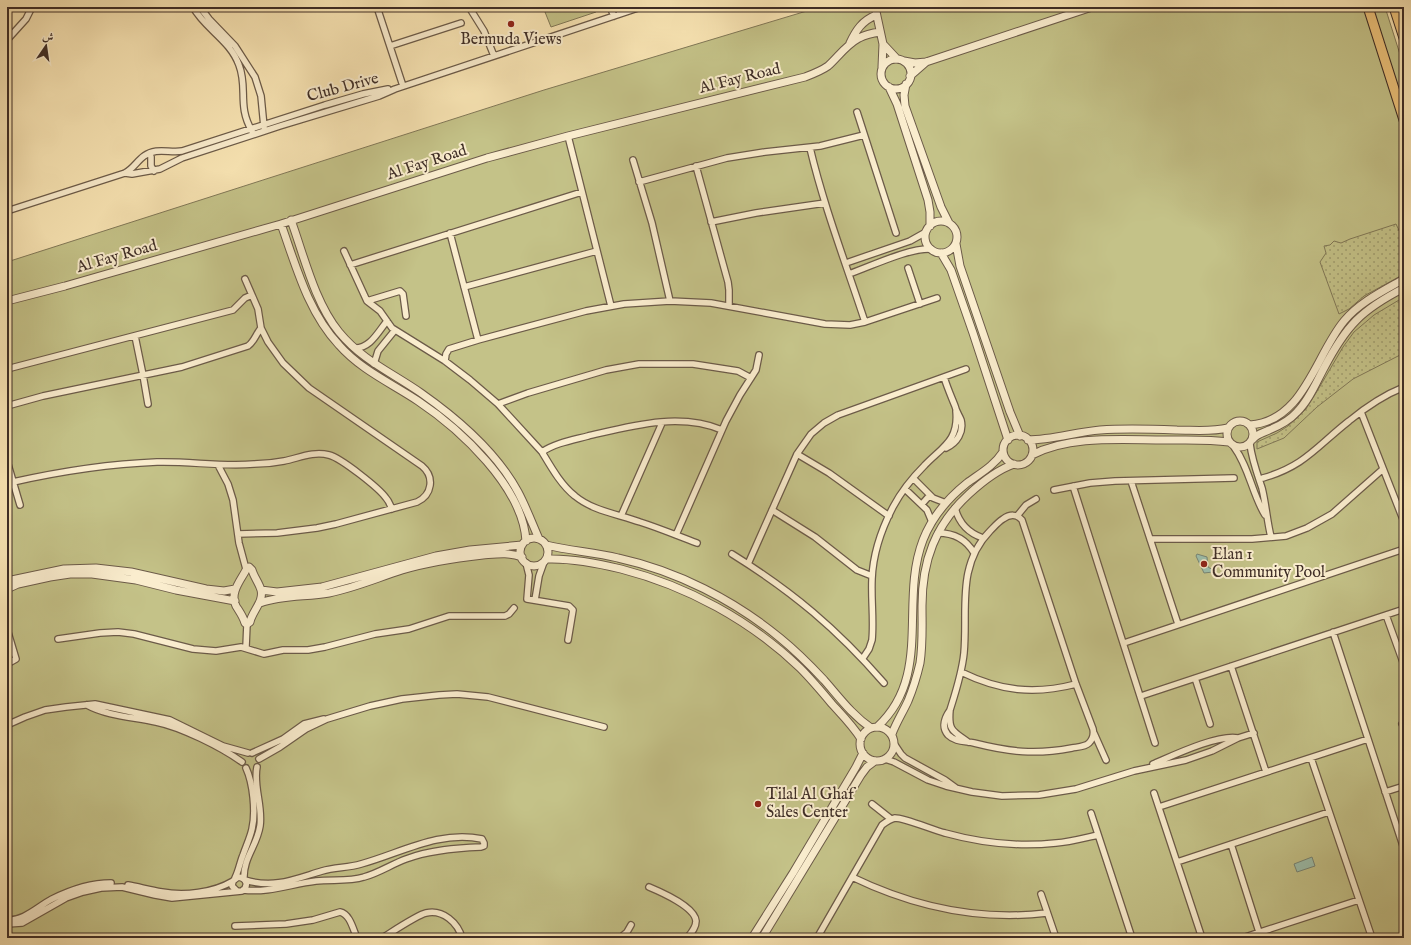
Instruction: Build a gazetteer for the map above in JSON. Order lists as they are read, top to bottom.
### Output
{
  "streets": {
    "street": ["Al Fay Road", "Club Drive"]
  },
  "places": ["Bermuda Views", "Elan 1 Community Pool", "Tilal Al Ghaf Sales Center"],
  "north": "top"
}
